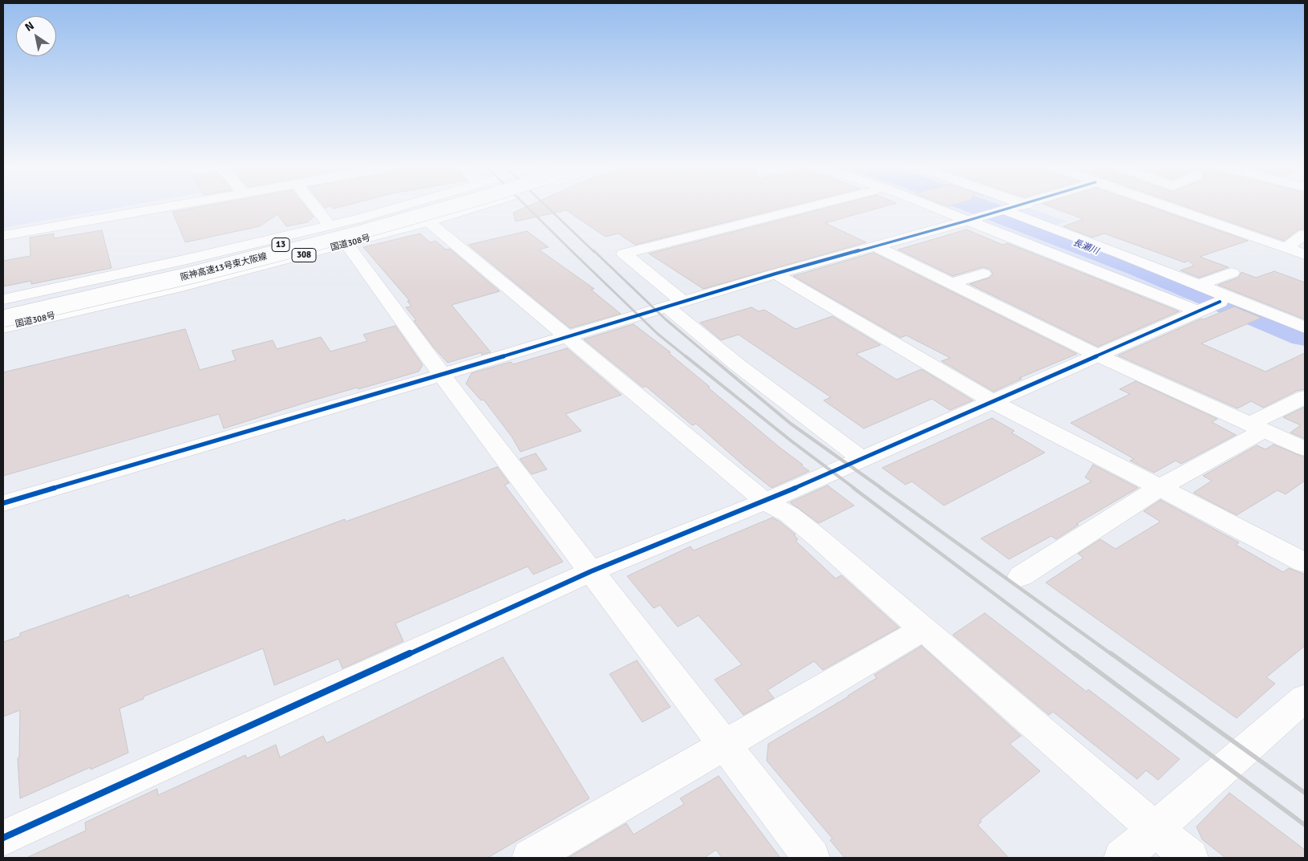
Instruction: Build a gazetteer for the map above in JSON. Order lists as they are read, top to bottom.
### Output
{
  "streets": {
    "main road": [
      "国道308号",
      "13",
      "308",
      "阪神高速13号東大阪線"
    ]
  },
  "water": ["長瀬川"],
  "north": "top left"
}
